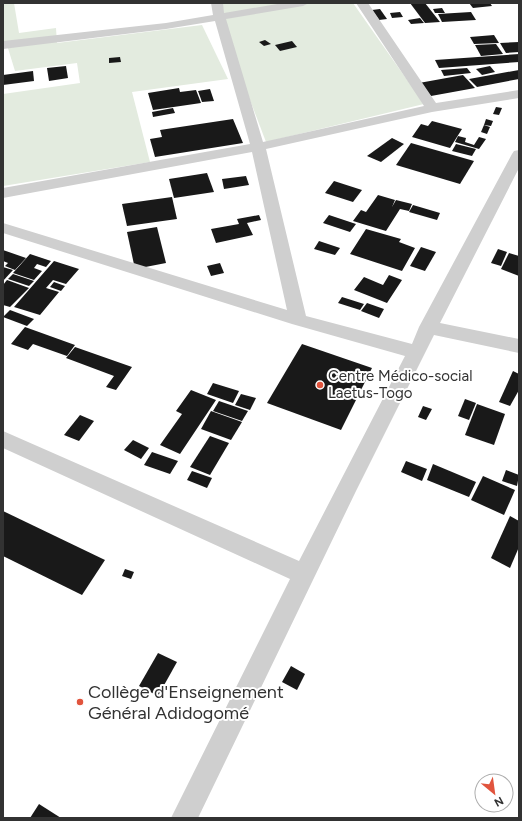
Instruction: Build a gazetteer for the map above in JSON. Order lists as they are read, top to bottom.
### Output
{
  "places": ["Centre Médico-social Laetus-Togo", "Collège d'Enseignement Général Adidogomé"],
  "north": "bottom right"
}
